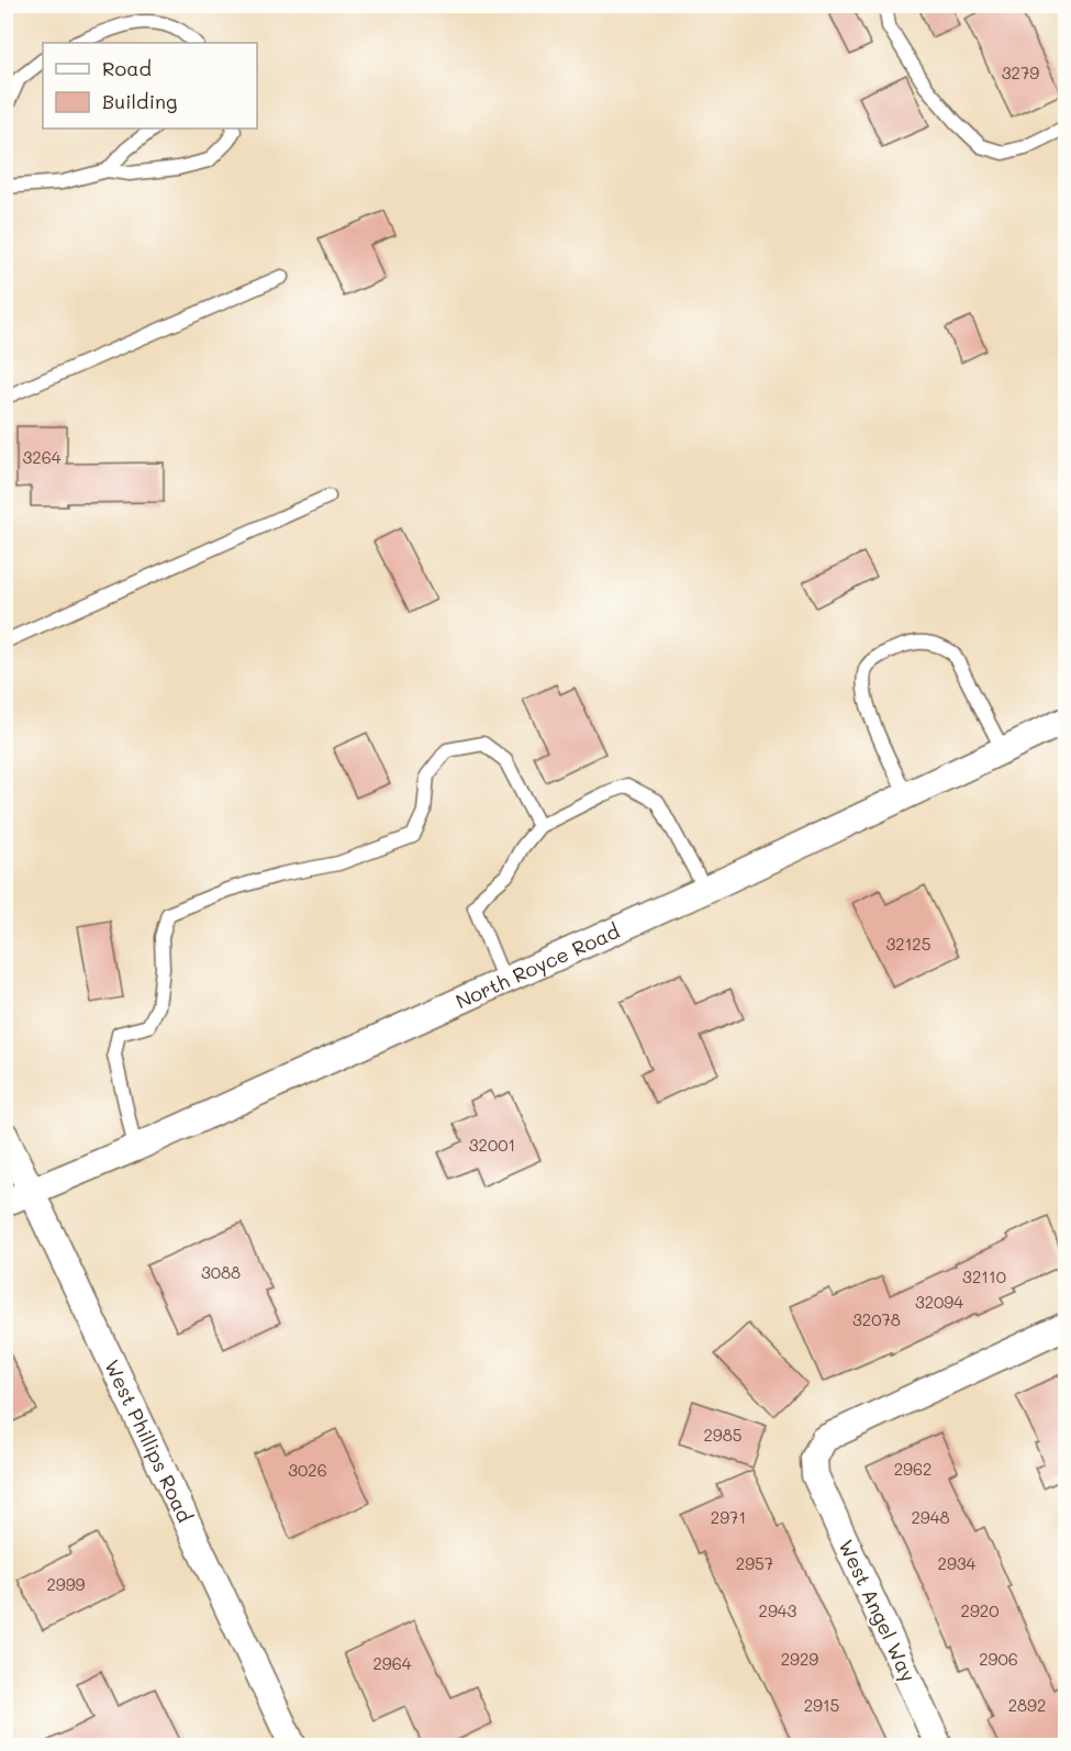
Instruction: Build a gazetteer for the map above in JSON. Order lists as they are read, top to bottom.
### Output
{
  "streets": {
    "street": ["North Royce Road", "West Phillips Road", "West Angel Way"]
  },
  "crossings": [
    ["North Royce Road", "West Phillips Road"]
  ],
  "house_numbers": [
    "3279",
    "3264",
    "32125",
    "32001",
    "3088",
    "32110",
    "32094",
    "32078",
    "2985",
    "2962",
    "3026",
    "2971",
    "2948",
    "2957",
    "2934",
    "2999",
    "2943",
    "2920",
    "2929",
    "2906",
    "2964",
    "2915",
    "2892"
  ],
  "legend": ["Road", "Building"]
}
